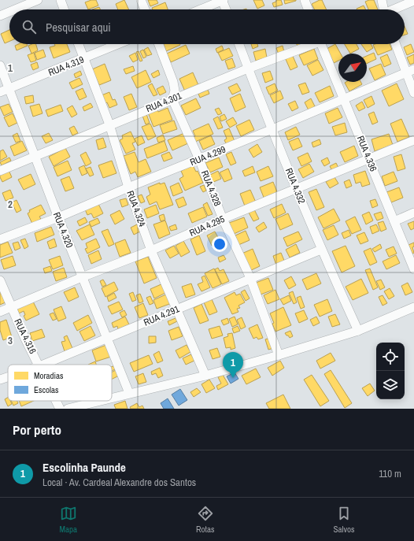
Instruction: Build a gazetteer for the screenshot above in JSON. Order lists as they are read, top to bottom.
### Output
{
  "streets": {
    "street": [
      "RUA 4.319",
      "RUA 4.301",
      "RUA 4.336",
      "RUA 4.299",
      "RUA 4.332",
      "RUA 4.328",
      "RUA 4.324",
      "RUA 4.295",
      "RUA 4.320",
      "RUA 4.291",
      "RUA 4.316"
    ]
  },
  "crossings": [
    ["RUA 4.319", "RUA 4.324"],
    ["RUA 4.319", "RUA 4.320"],
    ["RUA 4.301", "RUA 4.332"],
    ["RUA 4.301", "RUA 4.328"],
    ["RUA 4.301", "RUA 4.324"],
    ["RUA 4.301", "RUA 4.320"],
    ["RUA 4.336", "RUA 4.299"],
    ["RUA 4.336", "RUA 4.295"],
    ["RUA 4.299", "RUA 4.332"],
    ["RUA 4.299", "RUA 4.328"],
    ["RUA 4.299", "RUA 4.324"],
    ["RUA 4.299", "RUA 4.320"],
    ["RUA 4.332", "RUA 4.295"],
    ["RUA 4.332", "RUA 4.291"],
    ["RUA 4.328", "RUA 4.295"],
    ["RUA 4.328", "RUA 4.291"],
    ["RUA 4.324", "RUA 4.295"],
    ["RUA 4.324", "RUA 4.291"],
    ["RUA 4.295", "RUA 4.320"],
    ["RUA 4.295", "RUA 4.316"],
    ["RUA 4.320", "RUA 4.291"]
  ],
  "legend": ["Moradias", "Escolas"],
  "north": "top right",
  "page": {
    "search": "Pesquisar aqui",
    "pins": "1",
    "heading": "Por perto",
    "list": [
      {
        "mark": "1",
        "name": "Escolinha Paunde",
        "note": "Local · Av. Cardeal Alexandre dos Santos",
        "value": "110 m"
      }
    ],
    "nav": ["Mapa", "Rotas", "Salvos"]
  },
  "grid": {
    "rows": ["1", "2", "3"]
  }
}
